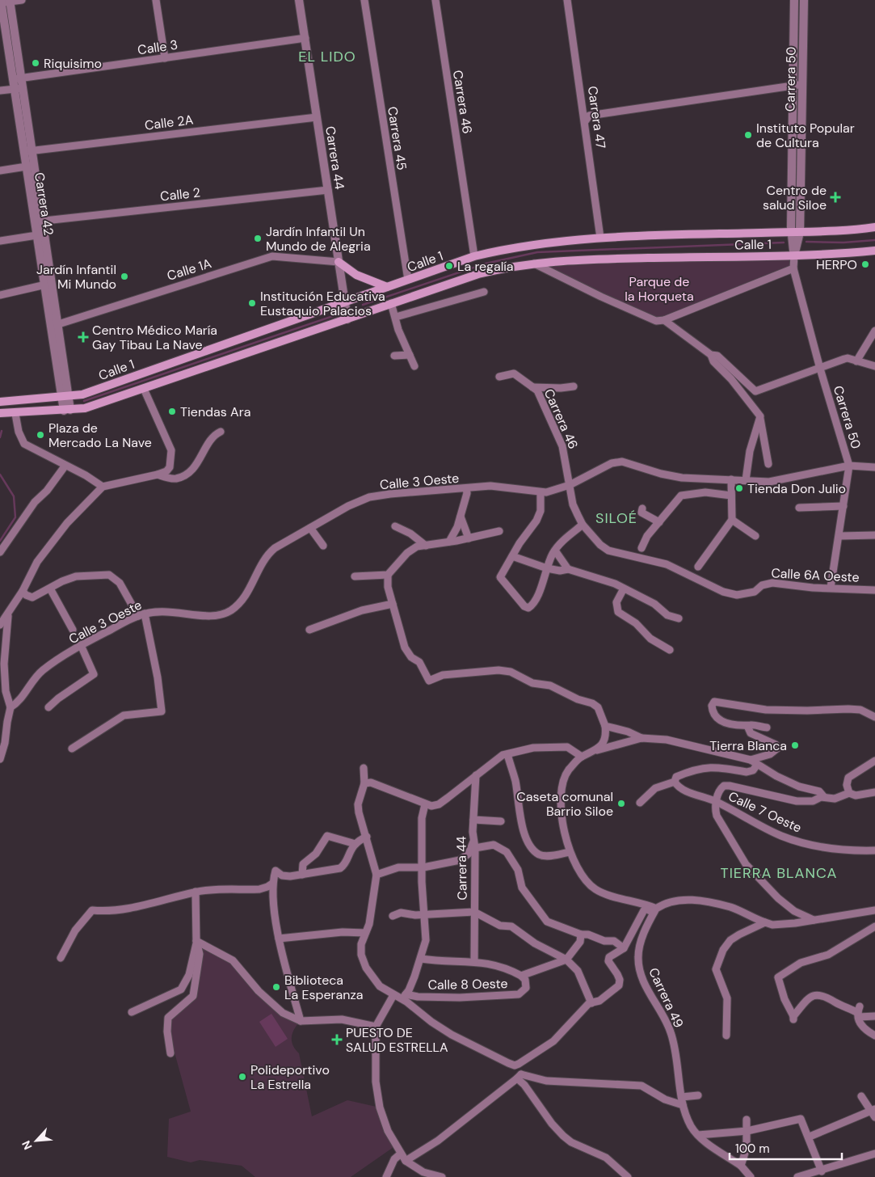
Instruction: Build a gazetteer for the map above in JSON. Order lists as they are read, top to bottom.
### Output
{
  "streets": {
    "main road": ["Calle 1"],
    "street": [
      "Calle 3",
      "Carrera 50",
      "Carrera 46",
      "Carrera 47",
      "Calle 2A",
      "Carrera 45",
      "Carrera 44",
      "Calle 2",
      "Carrera 42",
      "Calle 1A",
      "Calle 3 Oeste",
      "Calle 6A Oeste",
      "Calle 7 Oeste",
      "Calle 8 Oeste",
      "Carrera 49"
    ]
  },
  "crossings": [
    ["Calle 3", "Carrera 44"],
    ["Calle 3", "Carrera 42"],
    ["Carrera 50", "Calle 1"],
    ["Carrera 50", "Calle 3 Oeste"],
    ["Carrera 50", "Calle 6A Oeste"],
    ["Carrera 46", "Calle 1"],
    ["Carrera 46", "Calle 3 Oeste"],
    ["Carrera 46", "Calle 6A Oeste"],
    ["Carrera 47", "Calle 1"],
    ["Calle 2A", "Carrera 44"],
    ["Calle 2A", "Carrera 42"],
    ["Carrera 45", "Calle 1"],
    ["Carrera 44", "Calle 2"],
    ["Carrera 44", "Calle 1"],
    ["Carrera 44", "Calle 1A"],
    ["Calle 2", "Carrera 42"],
    ["Carrera 42", "Calle 1"],
    ["Carrera 42", "Calle 1A"]
  ],
  "districts": ["EL LIDO", "SILOÉ", "TIERRA BLANCA"],
  "parks": ["Parque de la Horqueta"],
  "places": {
    "other": [
      "Riquisimo",
      "Instituto Popular de Cultura",
      "Jardín Infantil Un Mundo de Alegria",
      "HERPO",
      "La regalía",
      "Jardín Infantil Mi Mundo",
      "Institución Educativa Eustaquio Palacios",
      "Tiendas Ara",
      "Plaza de Mercado La Nave",
      "Tienda Don Julio",
      "Tierra Blanca",
      "Caseta comunal Barrio Siloe",
      "Biblioteca La Esperanza",
      "Polideportivo La Estrella"
    ],
    "health": ["Centro de salud Siloe", "Centro Médico María Gay Tibau La Nave", "PUESTO DE SALUD ESTRELLA"]
  },
  "scale_bar": "100 m",
  "north": "bottom left"
}
